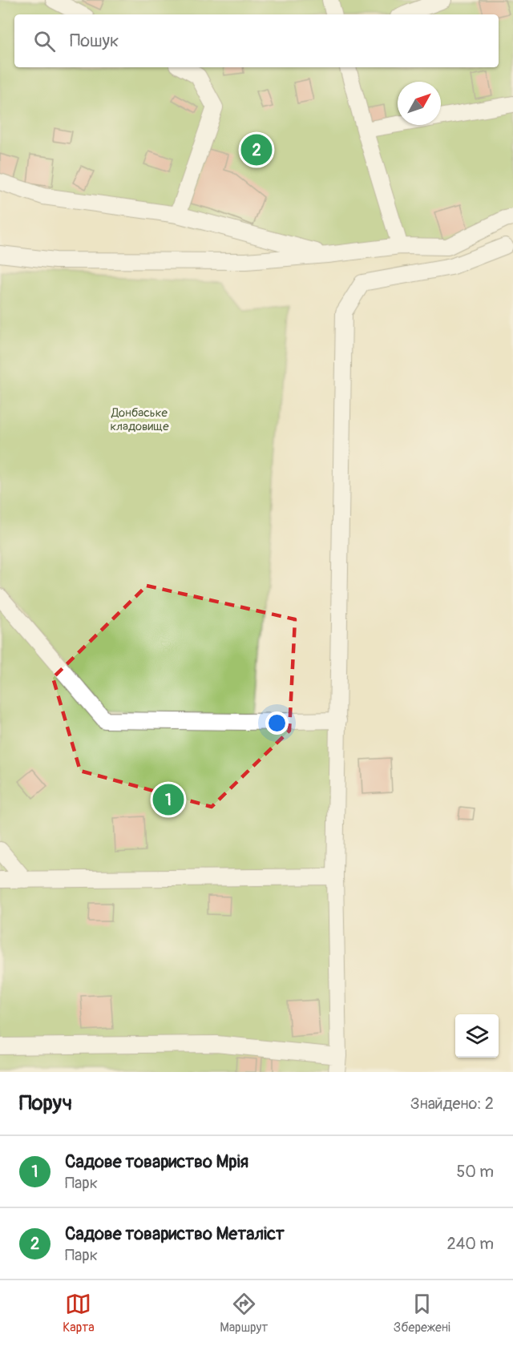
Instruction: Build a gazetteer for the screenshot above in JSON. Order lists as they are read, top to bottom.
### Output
{
  "parks": ["Донбаське кладовище"],
  "north": "top right",
  "page": {
    "search": "Пошук",
    "pins": ["2", "1"],
    "heading": ["Поруч", "Знайдено: 2"],
    "list": [
      {
        "mark": "1",
        "name": "Садове товариство Мрія",
        "note": "Парк",
        "value": "50 m"
      },
      {
        "mark": "2",
        "name": "Садове товариство Металіст",
        "note": "Парк",
        "value": "240 m"
      }
    ],
    "nav": ["Карта", "Маршрут", "Збережені"]
  }
}
